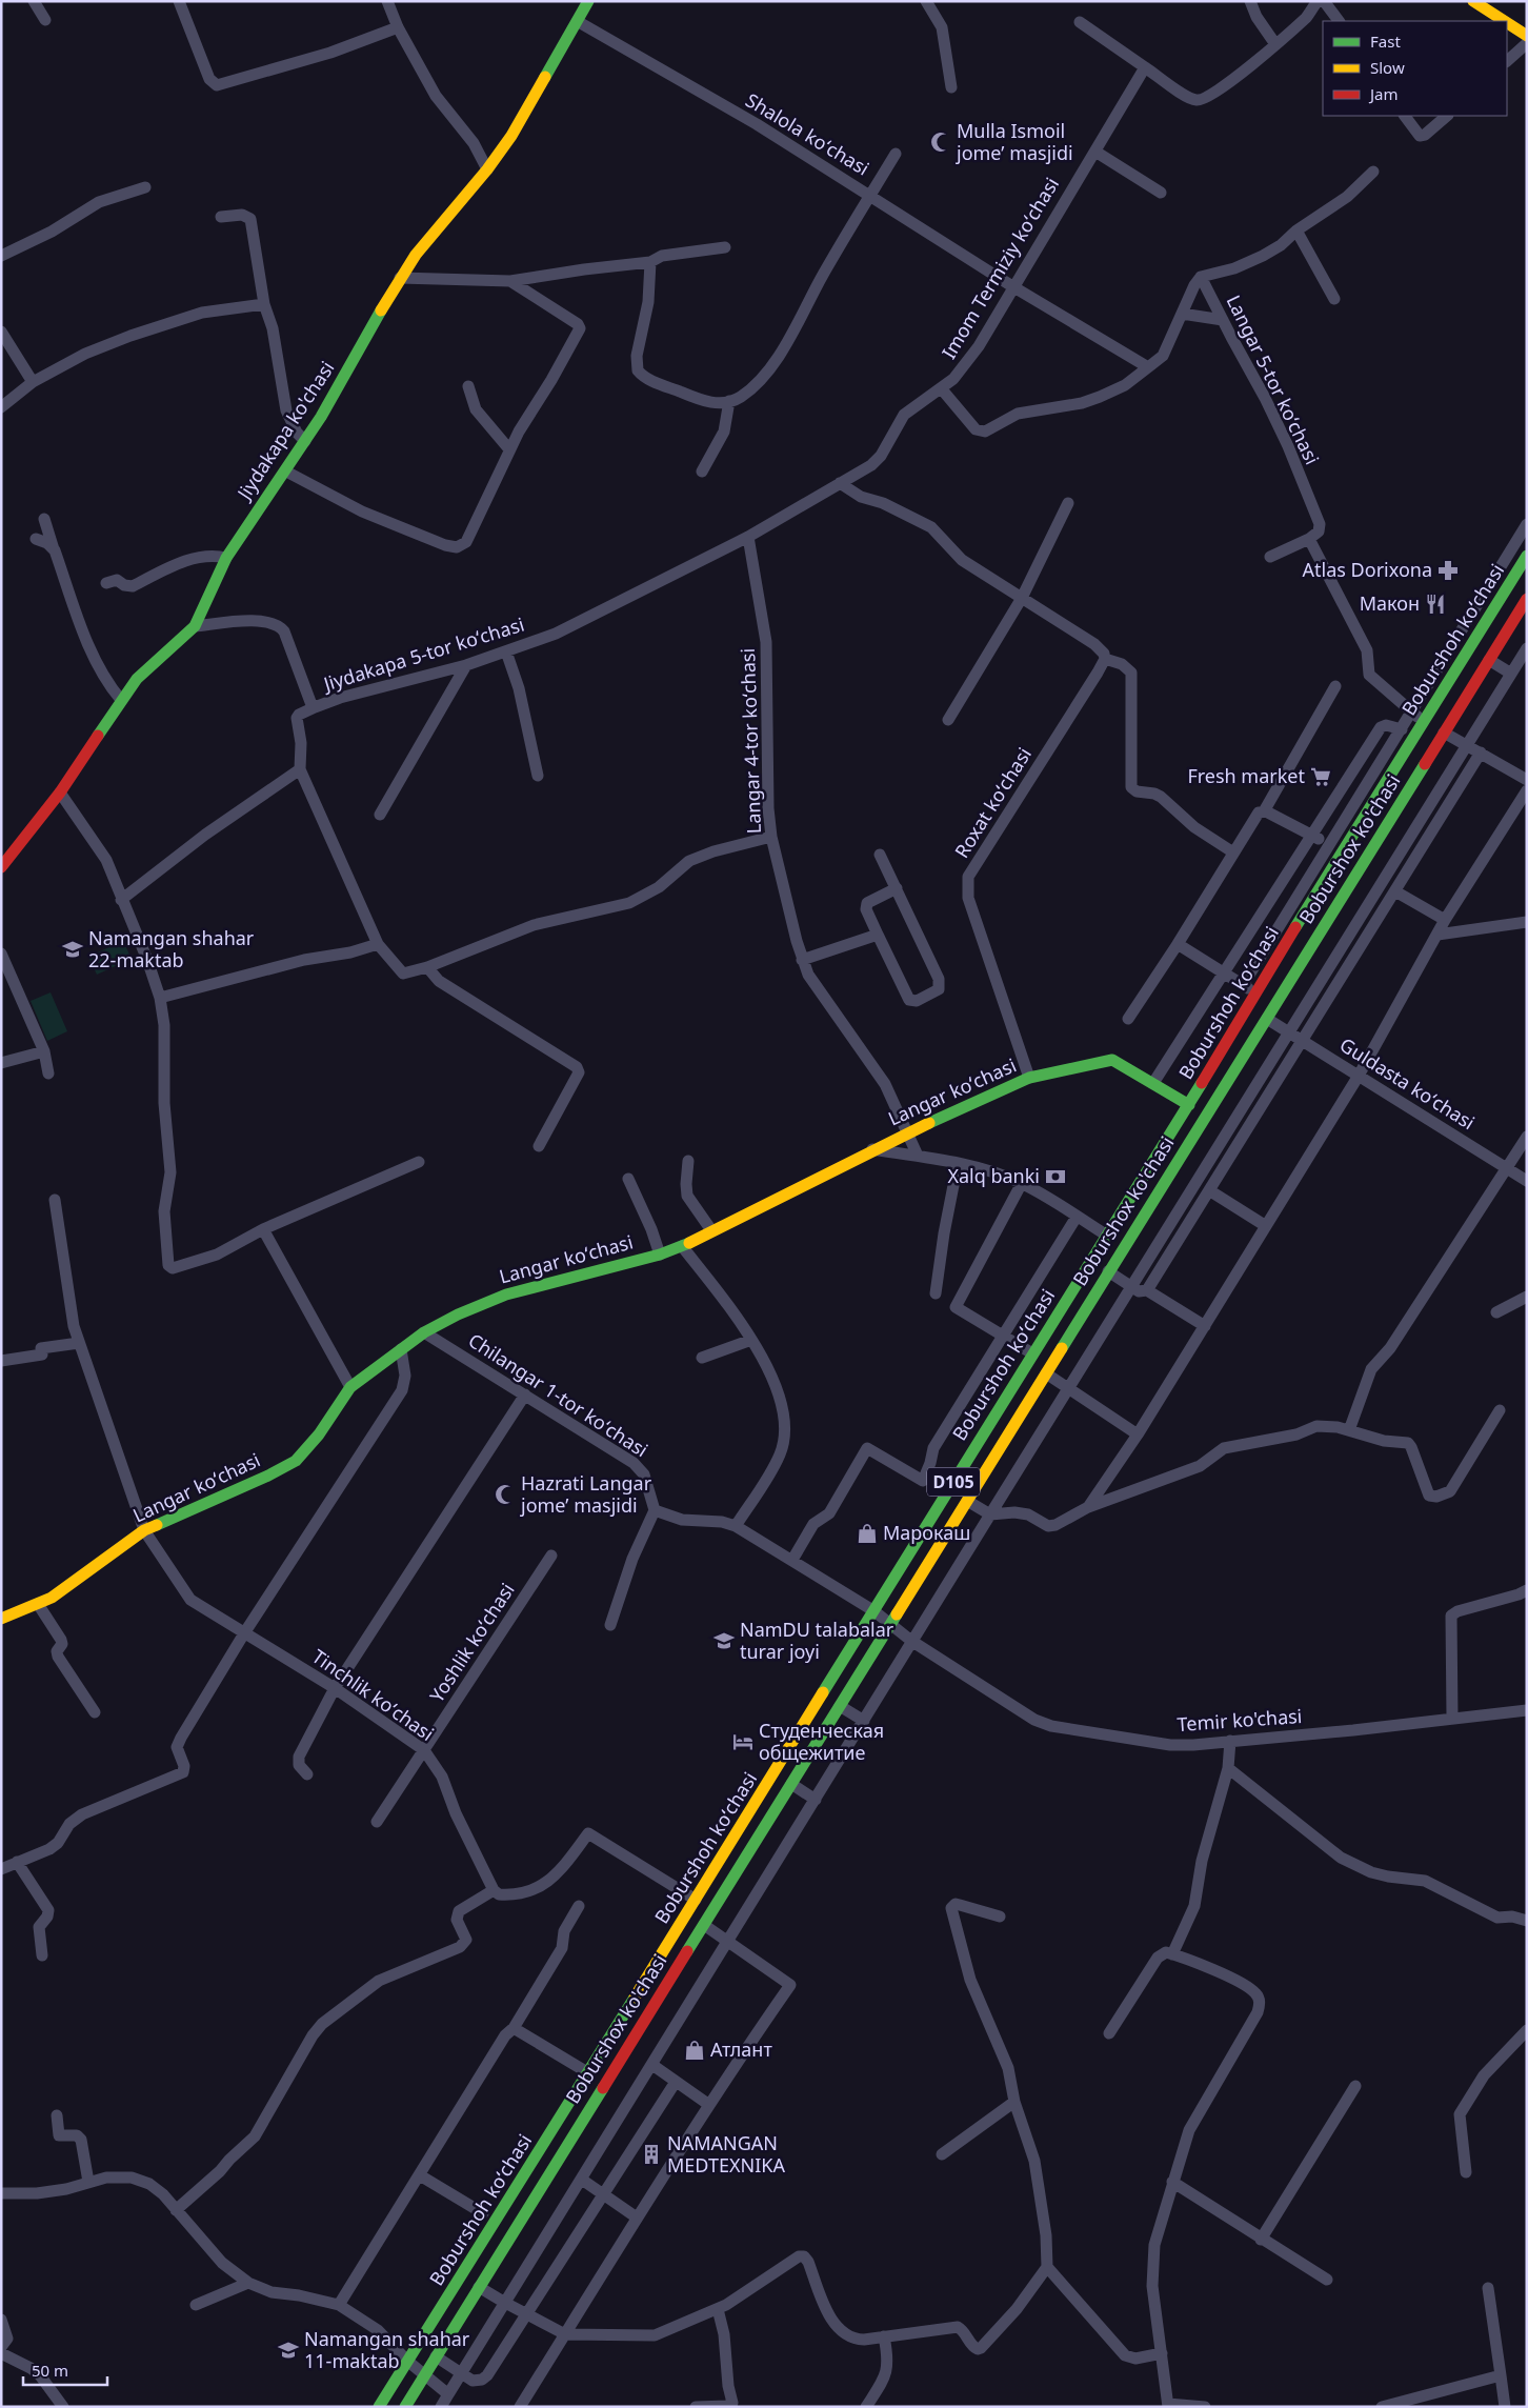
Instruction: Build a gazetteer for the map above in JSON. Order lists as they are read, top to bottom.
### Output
{
  "streets": {
    "main road": [
      "Jiydakapa ko'chasi",
      "Boburshoh koʻchasi",
      "Boburshox ko'chasi",
      "Langar koʻchasi",
      "D105"
    ],
    "street": [
      "Shalola koʻchasi",
      "Imom Termiziy koʻchasi",
      "Langar 5-tor koʻchasi",
      "Jiydakapa 5-tor koʻchasi",
      "Langar 4-tor koʻchasi",
      "Roxat koʻchasi",
      "Guldasta koʻchasi",
      "Chilangar 1-tor koʻchasi",
      "Yoshlik koʻchasi",
      "Tinchlik koʻchasi",
      "Temir ko'chasi"
    ]
  },
  "crossings": [
    ["Shalola koʻchasi", "Imom Termiziy koʻchasi"],
    ["Shalola koʻchasi", "Jiydakapa ko'chasi"],
    ["Imom Termiziy koʻchasi", "Jiydakapa 5-tor koʻchasi"],
    ["Jiydakapa ko'chasi", "Jiydakapa 5-tor koʻchasi"],
    ["Boburshoh koʻchasi", "Langar koʻchasi"],
    ["Boburshoh koʻchasi", "Temir ko'chasi"],
    ["Jiydakapa 5-tor koʻchasi", "Langar 4-tor koʻchasi"],
    ["Langar 4-tor koʻchasi", "Langar koʻchasi"],
    ["Roxat koʻchasi", "Langar koʻchasi"],
    ["Boburshox ko'chasi", "Guldasta koʻchasi"],
    ["Boburshox ko'chasi", "Temir ko'chasi"],
    ["Langar koʻchasi", "Chilangar 1-tor koʻchasi"],
    ["Langar koʻchasi", "Tinchlik koʻchasi"],
    ["Yoshlik koʻchasi", "Tinchlik koʻchasi"]
  ],
  "places": {
    "mosque": ["Mulla Ismoil jome’ masjidi", "Hazrati Langar jome’ masjidi"],
    "pharmacy": ["Atlas Dorixona"],
    "restaurant": ["Макон"],
    "supermarket": ["Fresh market"],
    "school or university": ["Namangan shahar 22-maktab", "NamDU talabalar turar joyi", "Namangan shahar 11-maktab"],
    "bank": ["Xalq banki"],
    "shop": ["Марокаш", "Атлант"],
    "hotel": ["Студенческая общежитие"],
    "building": ["NAMANGAN MEDTEXNIKA"]
  },
  "legend": ["Fast", "Slow", "Jam"],
  "scale_bar": "50 m"
}
